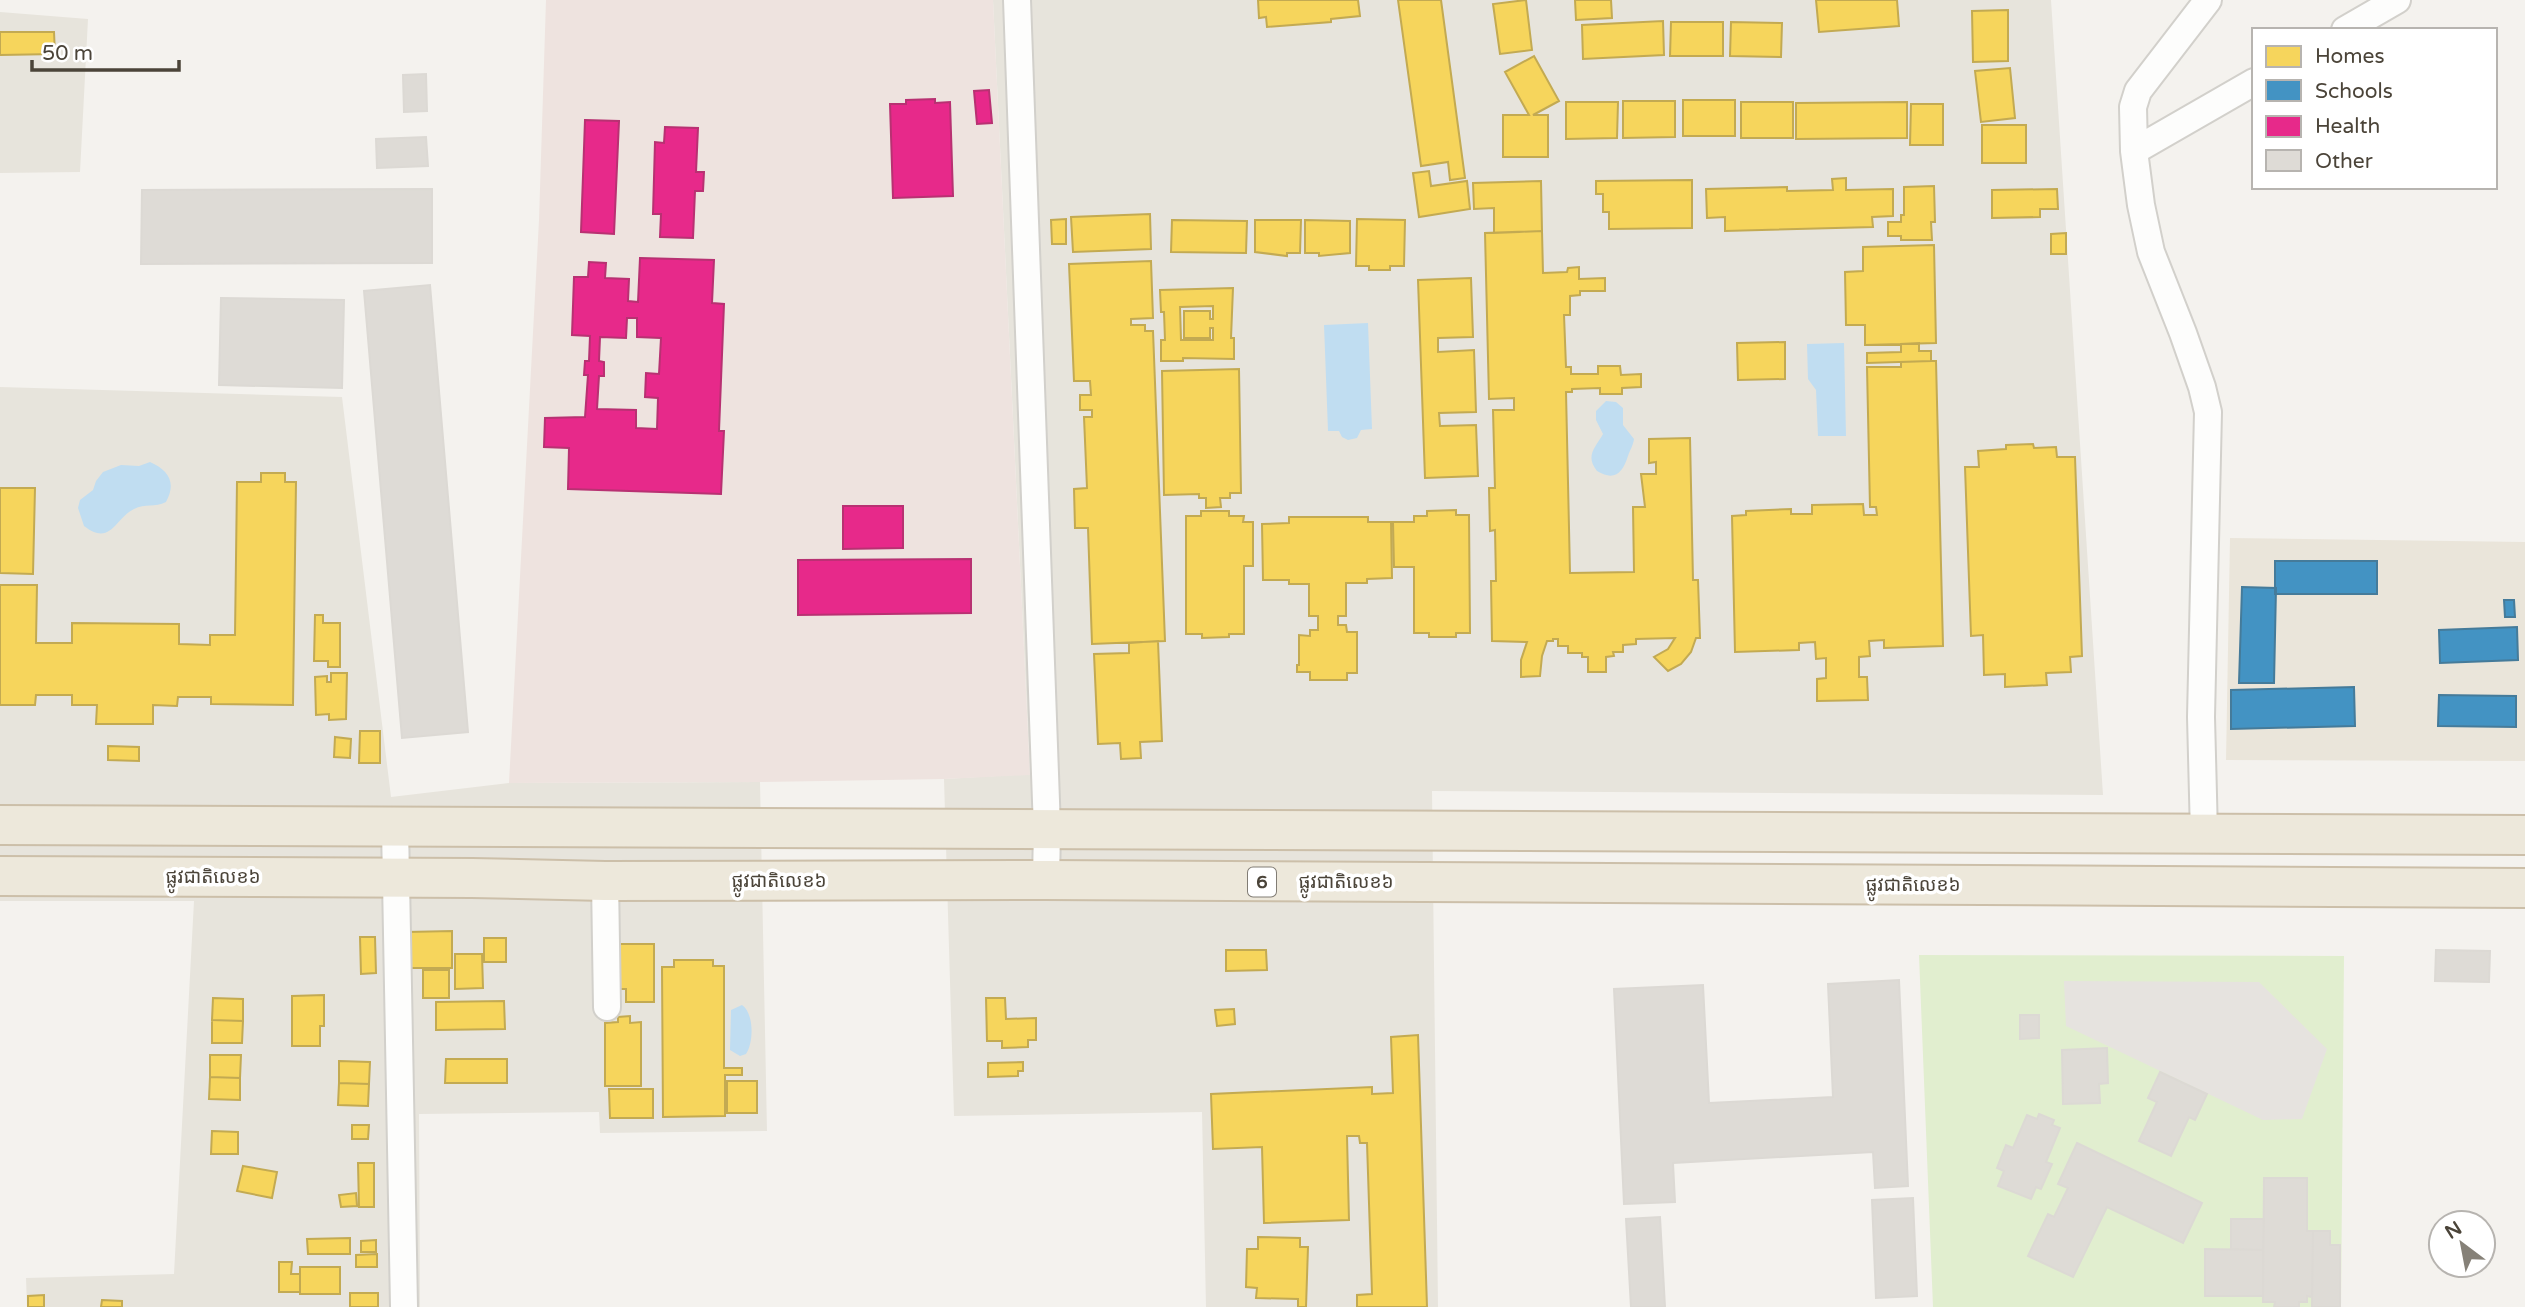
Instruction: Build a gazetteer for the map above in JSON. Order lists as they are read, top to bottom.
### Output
{
  "streets": {
    "highway": ["ផ្លូវជាតិលេខ៦", "6"]
  },
  "legend": [
    "Homes",
    "Schools",
    "Health",
    "Other"
  ],
  "scale_bar": "50 m",
  "north": "top left"
}
